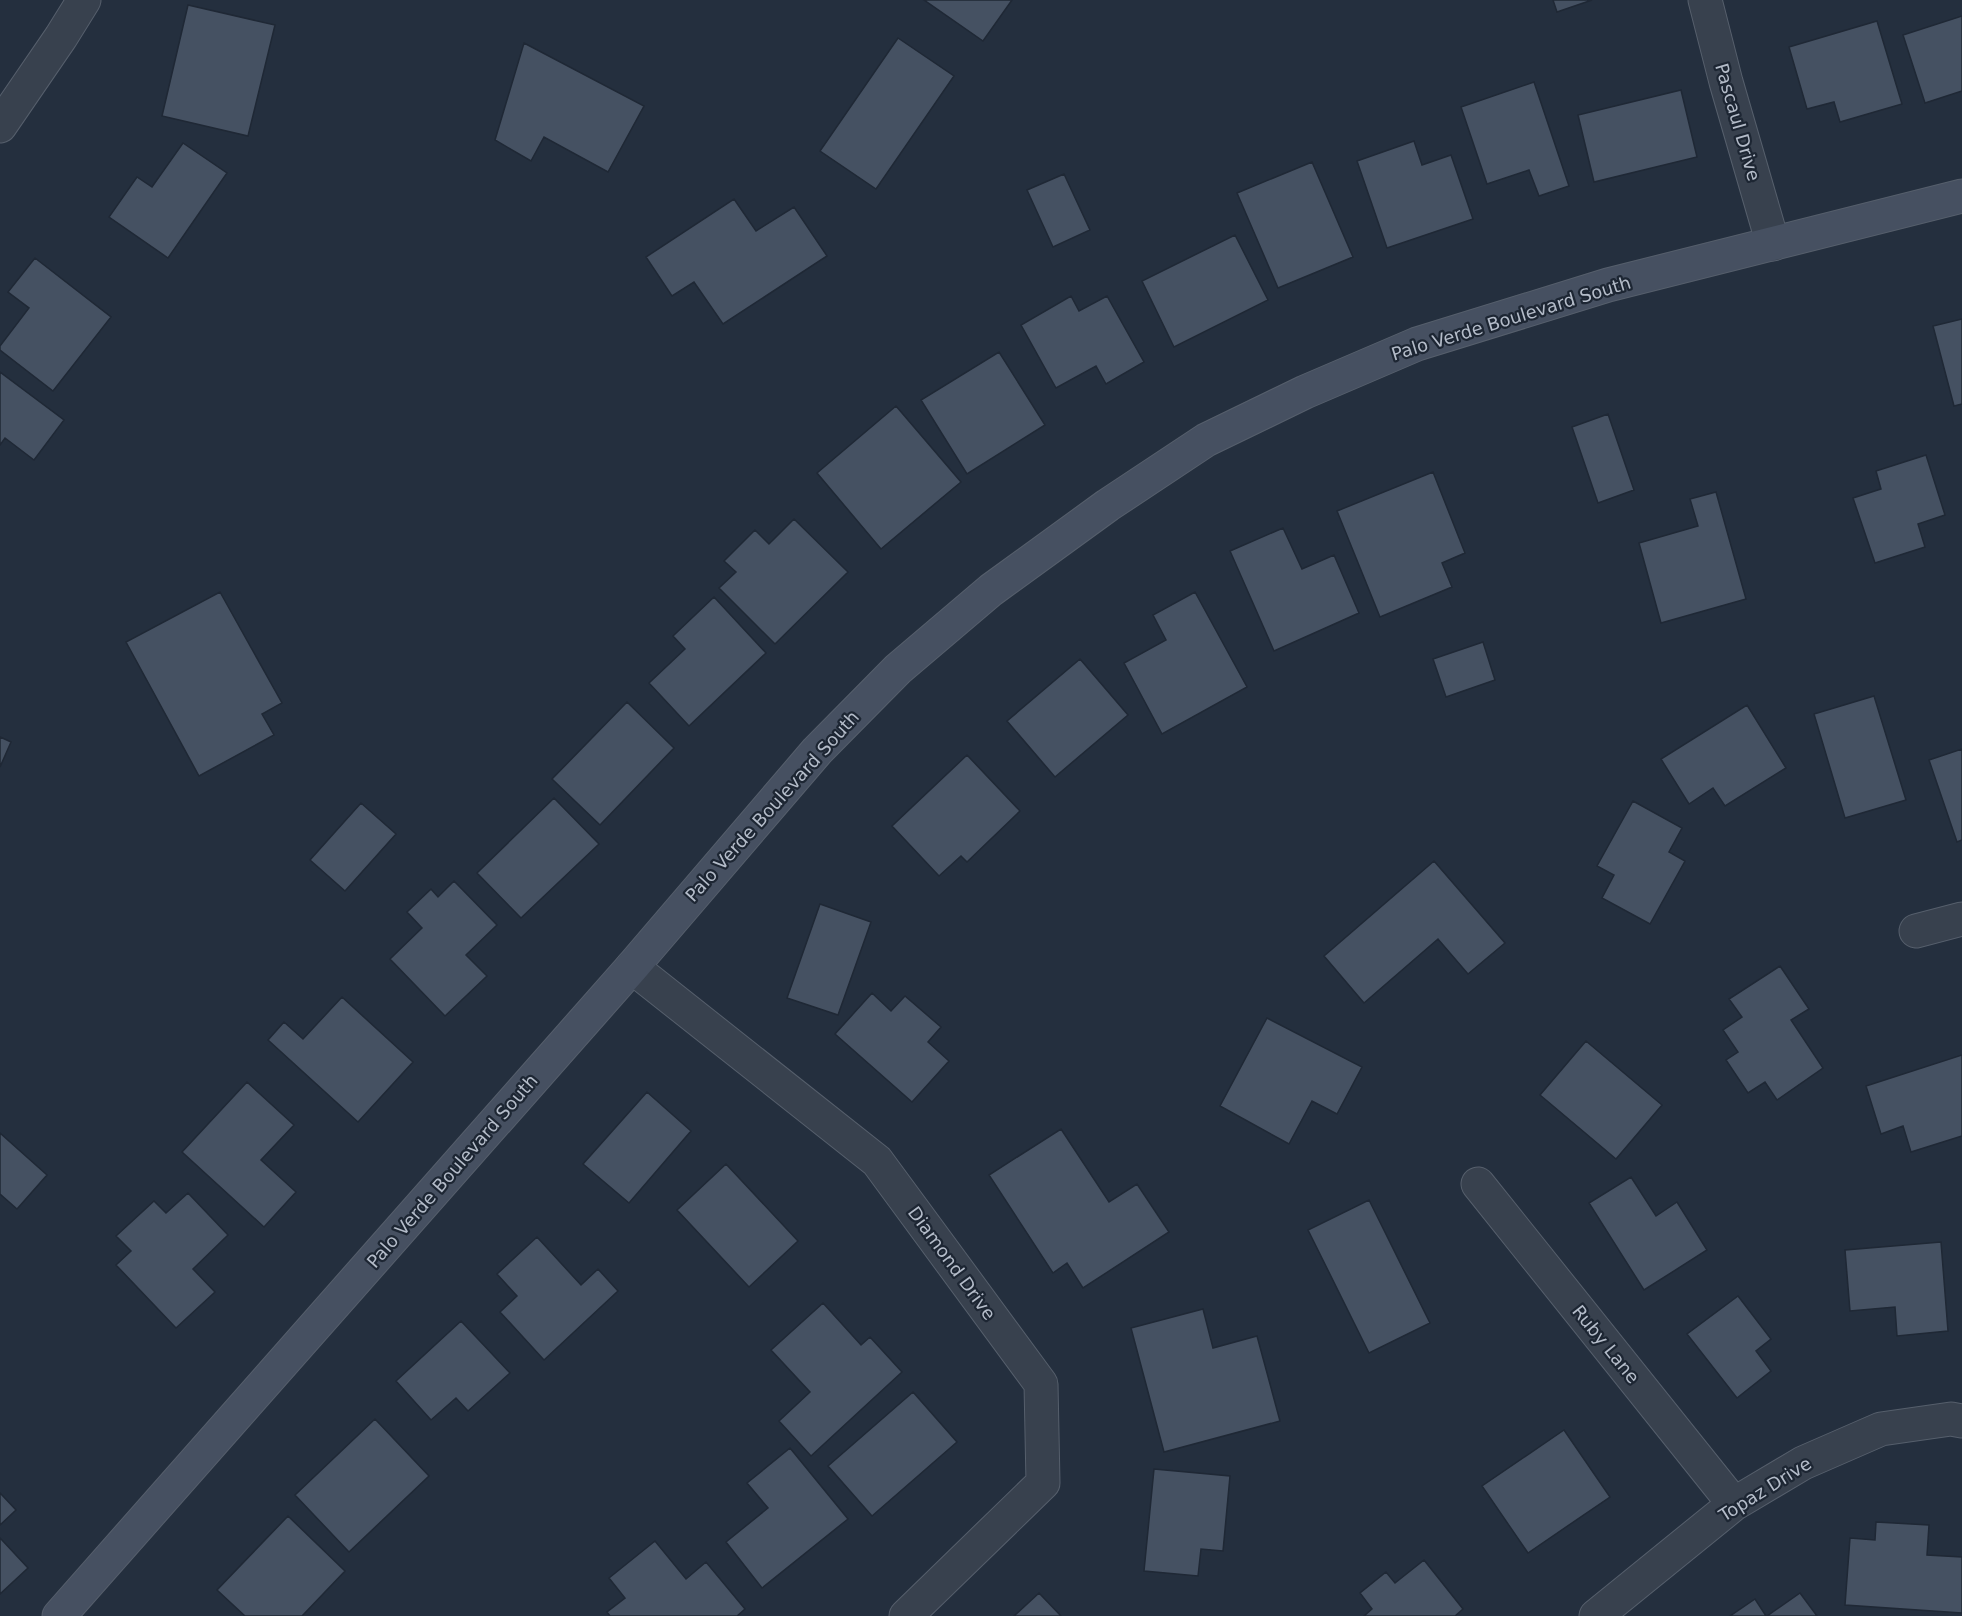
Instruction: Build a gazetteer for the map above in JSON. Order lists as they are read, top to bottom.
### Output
{
  "streets": {
    "main road": ["Palo Verde Boulevard South"],
    "street": [
      "Pascaul Drive",
      "Diamond Drive",
      "Ruby Lane",
      "Topaz Drive"
    ]
  },
  "crossings": [
    ["Pascaul Drive", "Palo Verde Boulevard South"],
    ["Palo Verde Boulevard South", "Diamond Drive"],
    ["Ruby Lane", "Topaz Drive"]
  ]
}
